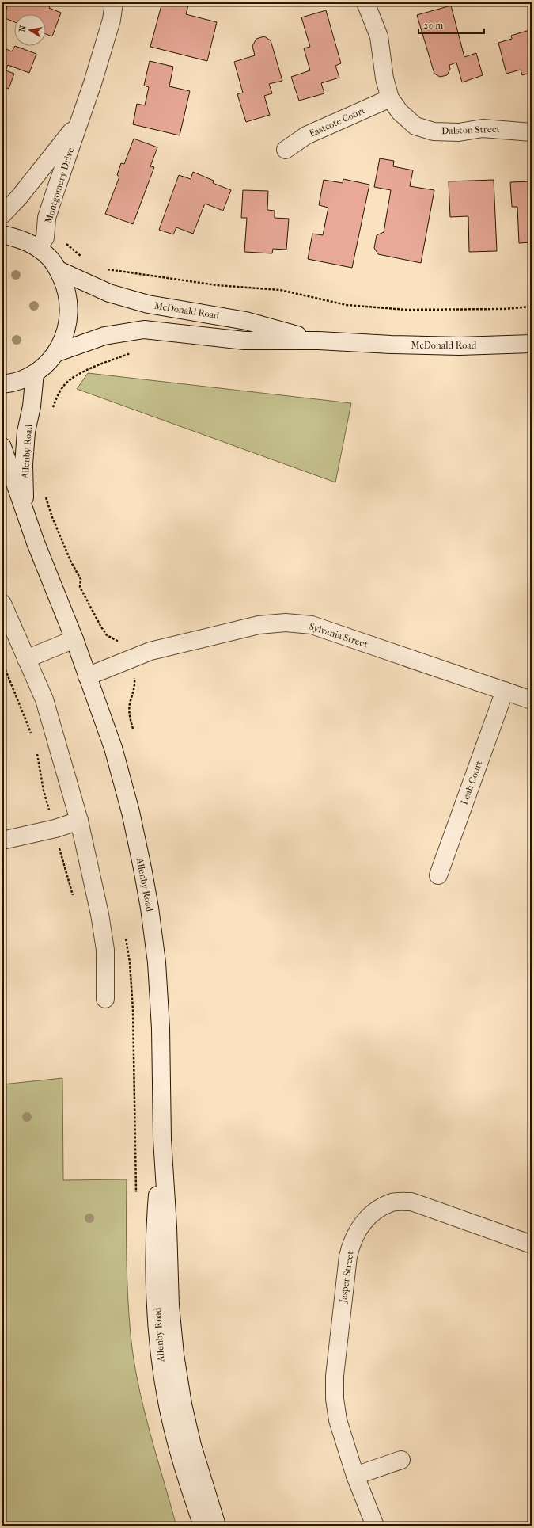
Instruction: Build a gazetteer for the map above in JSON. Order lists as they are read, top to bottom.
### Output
{
  "streets": {
    "main road": [
      "Eastcote Court",
      "Dalston Street",
      "Montgomery Drive",
      "McDonald Road",
      "Allenby Road",
      "Sylvania Street",
      "Leah Court",
      "Jasper Street"
    ]
  },
  "crossings": [
    ["Eastcote Court", "Dalston Street"],
    ["Allenby Road", "Sylvania Street"],
    ["Sylvania Street", "Leah Court"]
  ],
  "scale_bar": "20 m",
  "north": "left"
}
